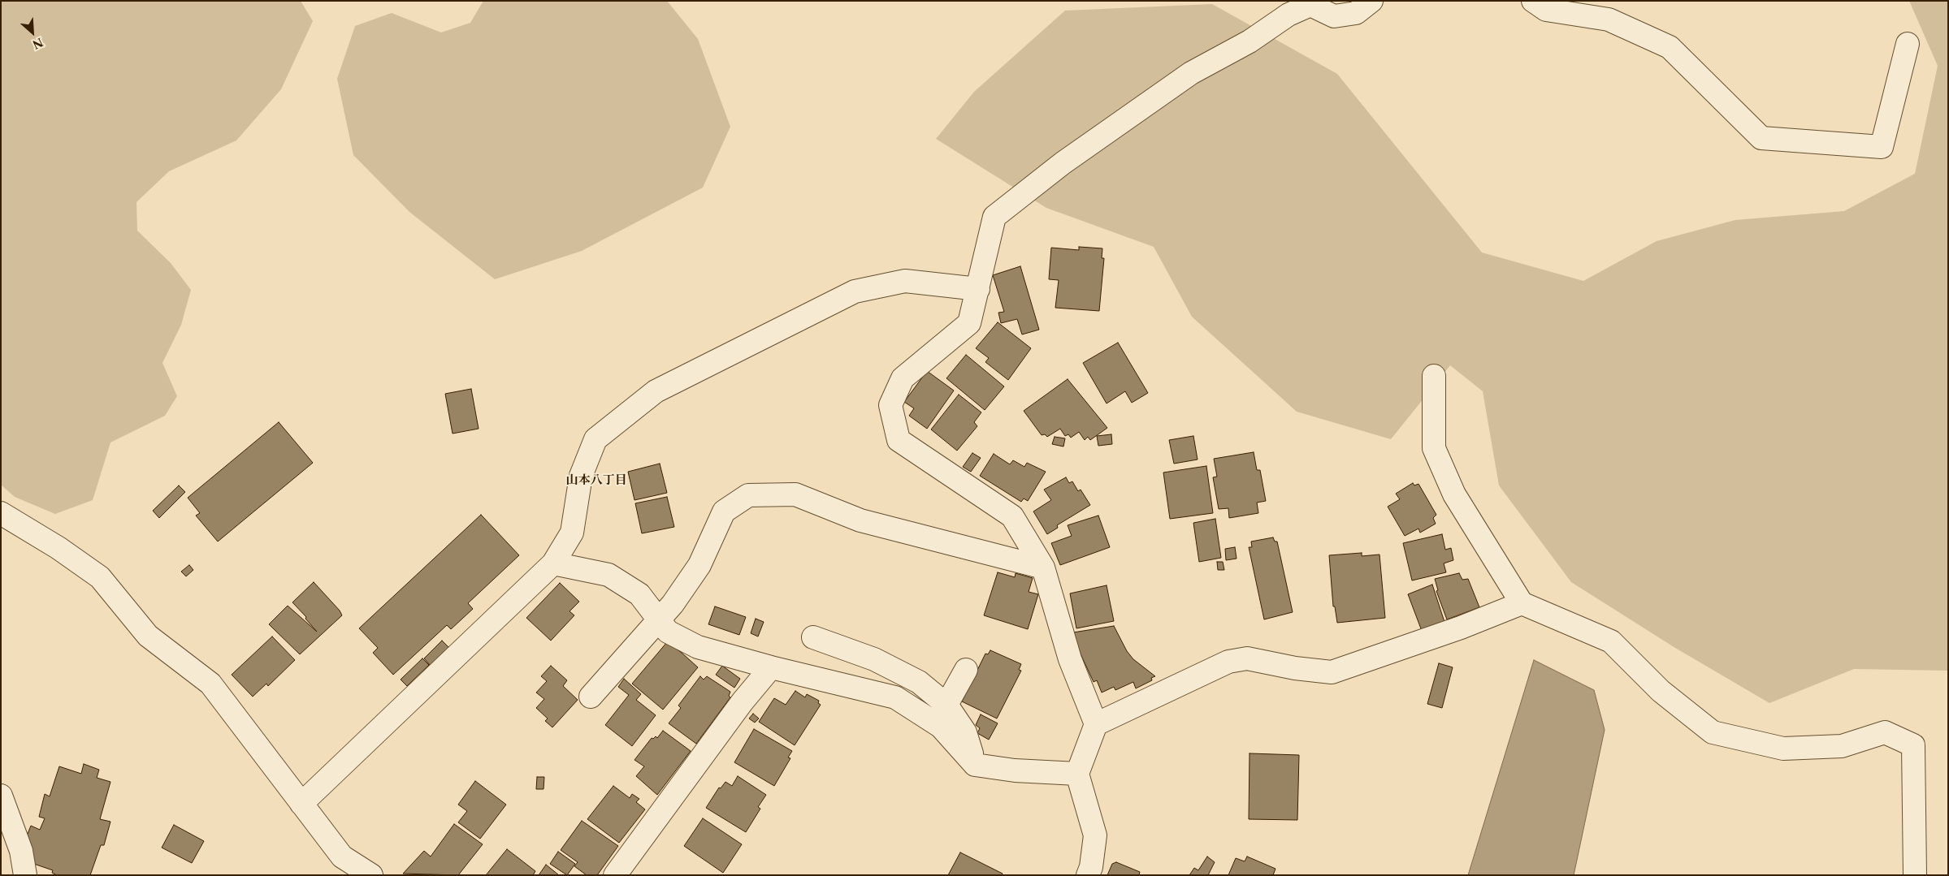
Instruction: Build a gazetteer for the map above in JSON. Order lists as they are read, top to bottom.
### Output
{
  "districts": ["山本八丁目"],
  "north": "bottom right"
}
